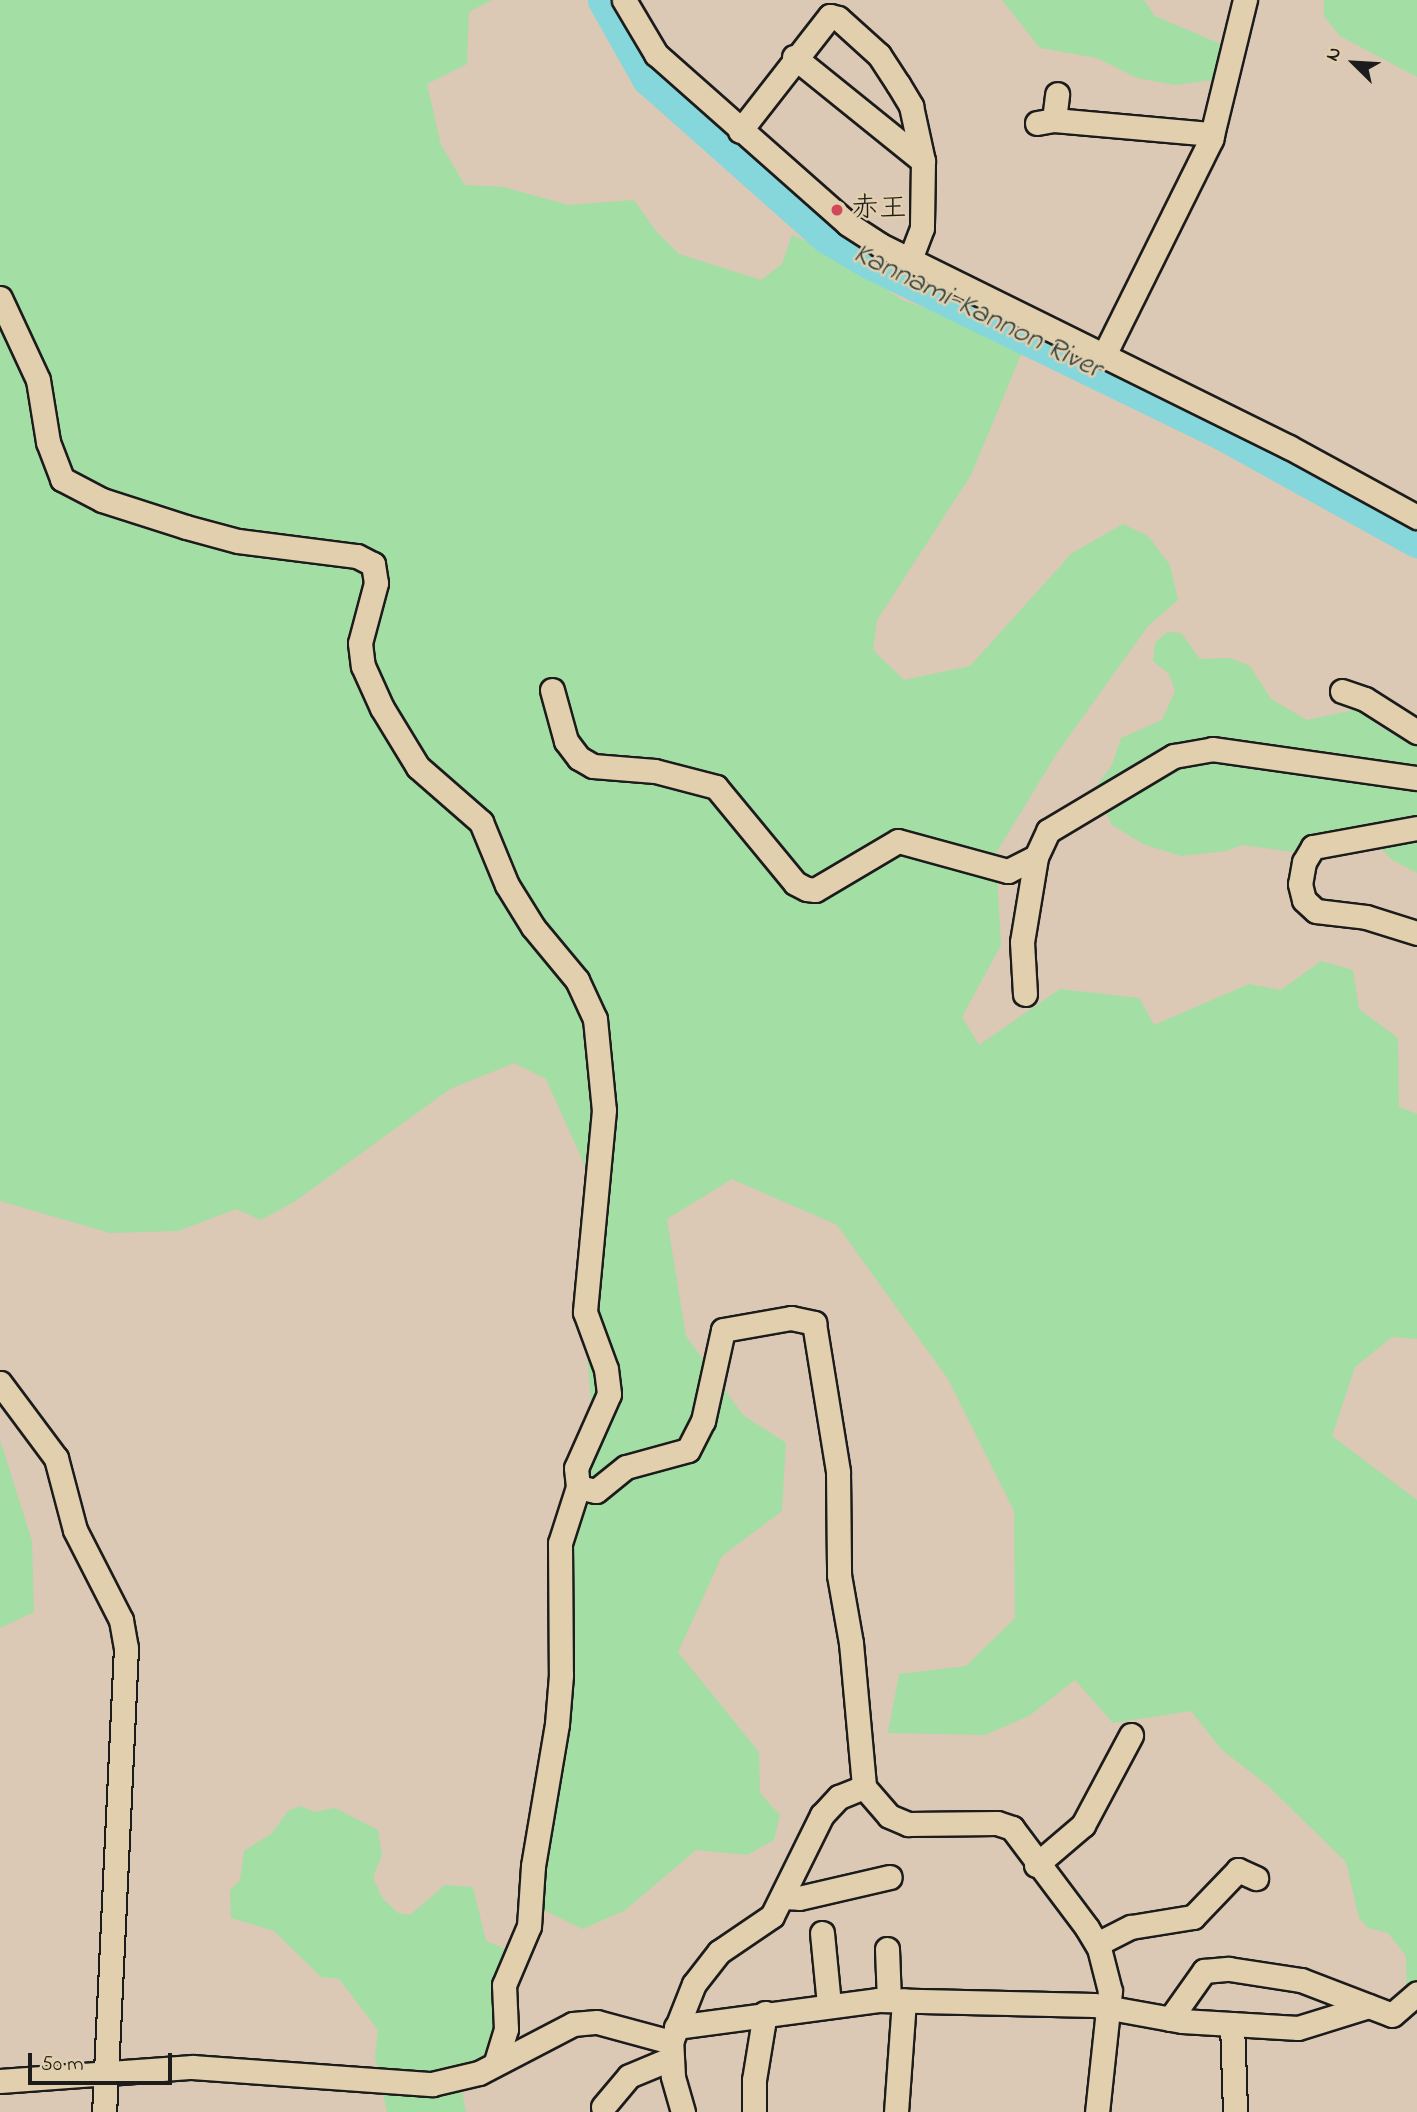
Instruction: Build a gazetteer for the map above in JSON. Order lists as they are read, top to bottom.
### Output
{
  "water": ["Kannami-Kannon River"],
  "places": ["赤王"],
  "scale_bar": "50 m",
  "north": "top left"
}
